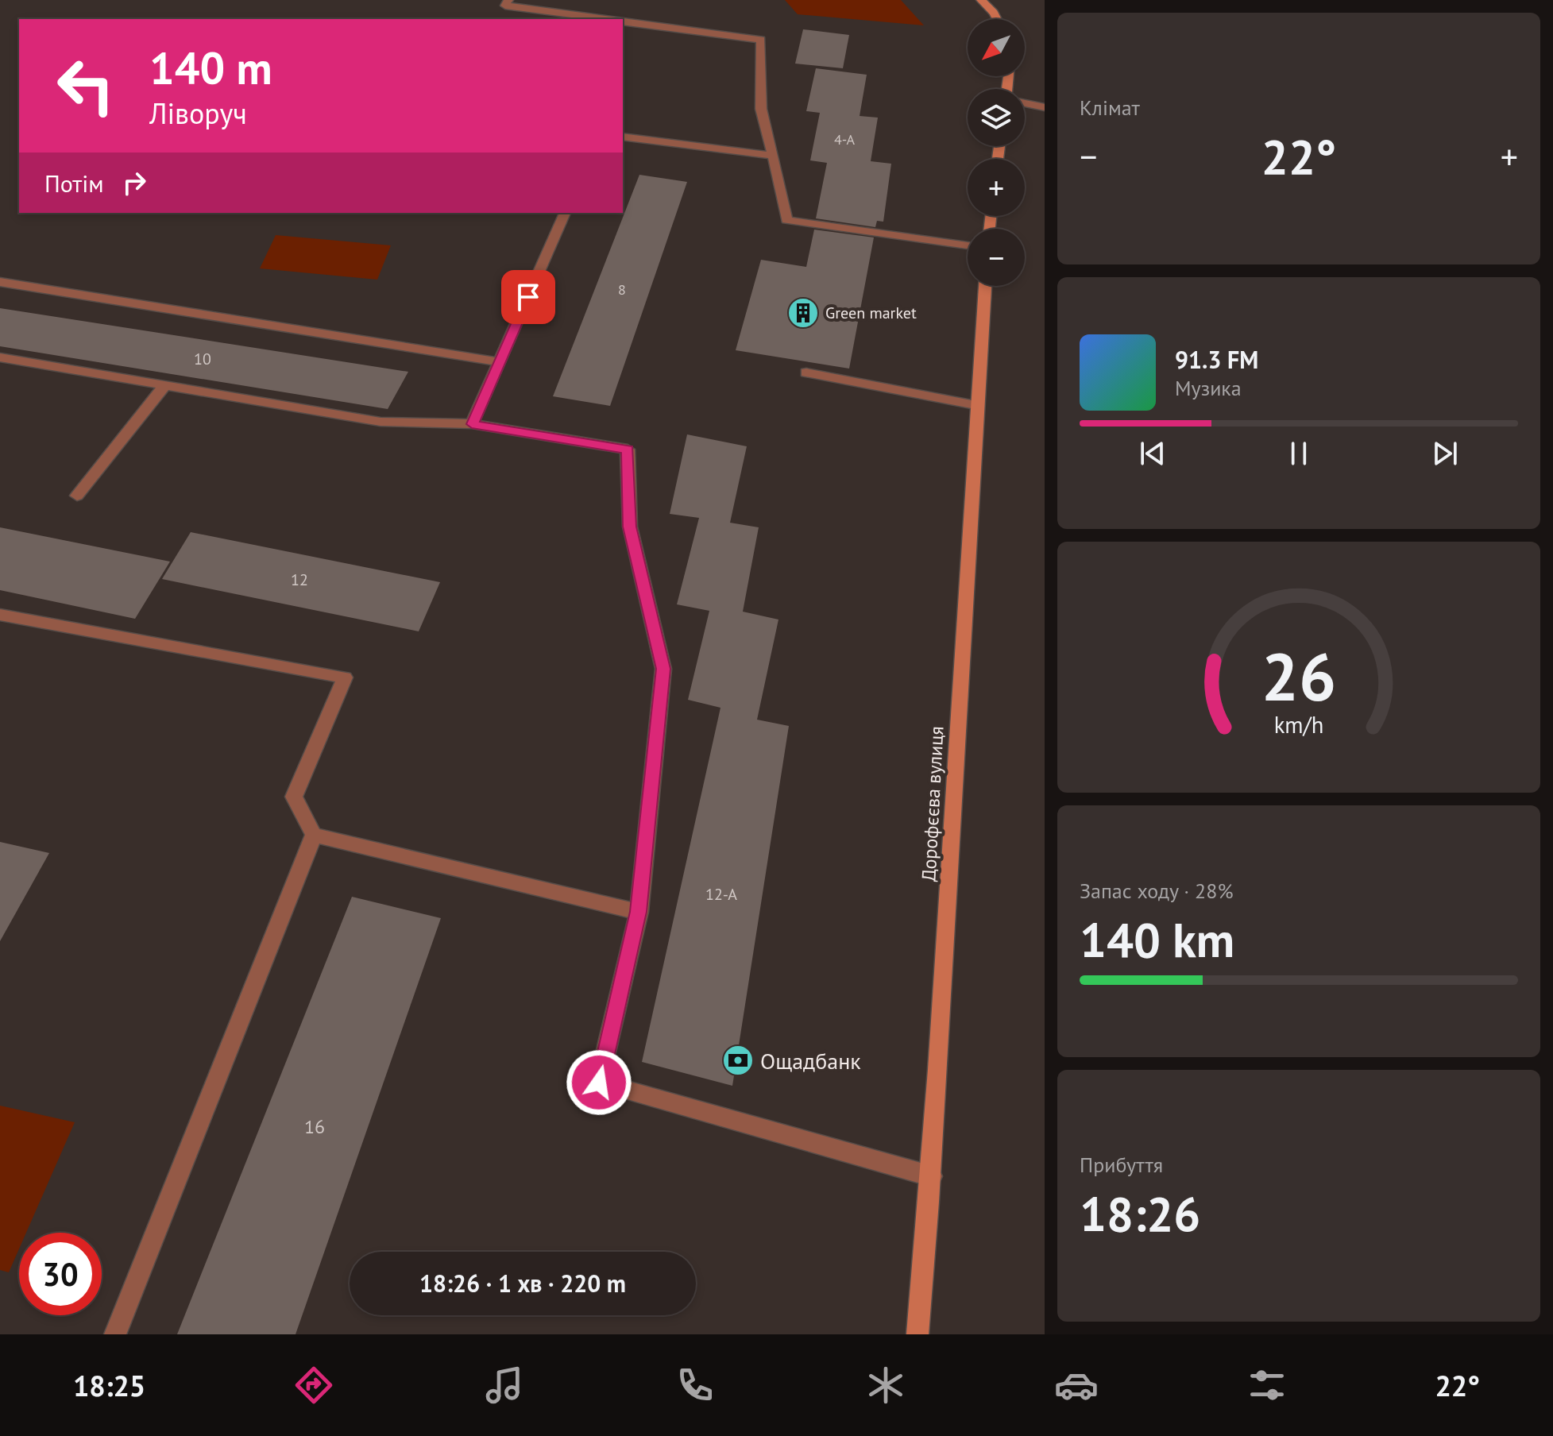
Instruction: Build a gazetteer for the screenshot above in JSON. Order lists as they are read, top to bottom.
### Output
{
  "streets": {
    "street": ["Дорофєєва вулиця"]
  },
  "places": {
    "building": ["Green market"],
    "bank": ["Ощадбанк"]
  },
  "house_numbers": [
    "4-А",
    "8",
    "10",
    "12",
    "12-А",
    "16"
  ],
  "north": "bottom left",
  "page": {
    "tile": [
      "Клімат",
      ["Запас ходу · 28%", "140 km"],
      ["Прибуття", "18:26"]
    ],
    "map_buttons": ["+", "−"],
    "turn": ["140 m", "Ліворуч"],
    "heat": ["−", "22°", "+"],
    "then": "Потім",
    "song": ["91.3 FM", "Музика"],
    "limit": "30",
    "trip": "18:26 · 1 хв · 220 m",
    "tabs": ["18:25", "22°"],
    "gauge": ["26", "km/h"]
  }
}
